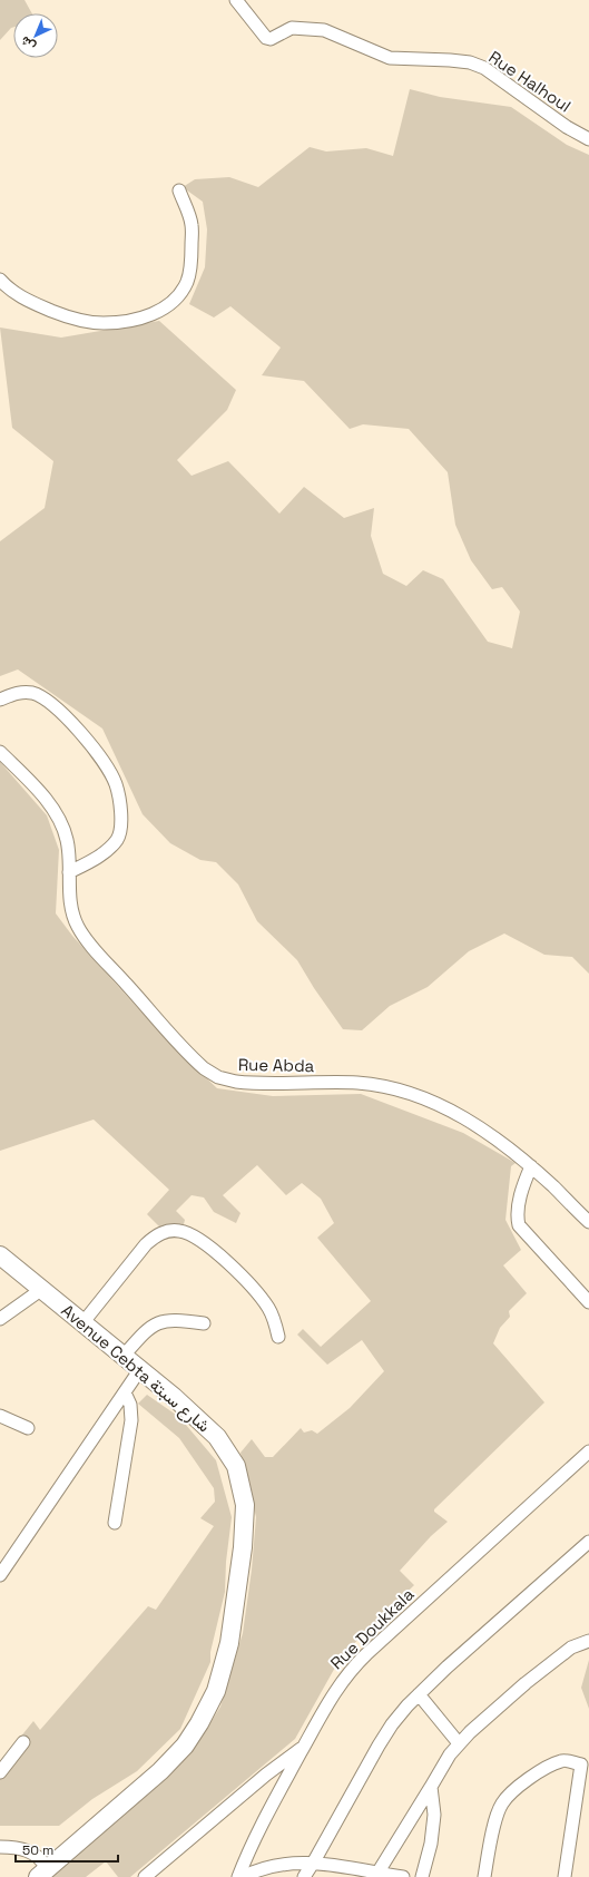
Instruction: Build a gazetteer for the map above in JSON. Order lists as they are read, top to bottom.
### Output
{
  "streets": {
    "street": [
      "Rue Halhoul",
      "Rue Abda",
      "Avenue Cebta شارع سبتة",
      "Rue Doukkala"
    ]
  },
  "scale_bar": "50 m",
  "north": "bottom left"
}
